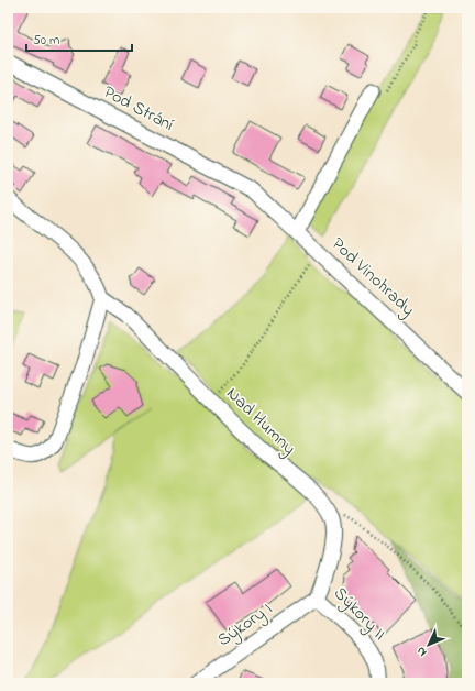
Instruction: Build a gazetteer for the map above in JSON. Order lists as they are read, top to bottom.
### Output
{
  "streets": {
    "street": [
      "Pod Strání",
      "Pod Vinohrady",
      "Nad Humny",
      "Sýkory II",
      "Sýkory I"
    ]
  },
  "crossings": [
    ["Pod Strání", "Pod Vinohrady"],
    ["Nad Humny", "Sýkory II"],
    ["Nad Humny", "Sýkory I"],
    ["Sýkory II", "Sýkory I"]
  ],
  "scale_bar": "50 m",
  "north": "bottom left"
}
